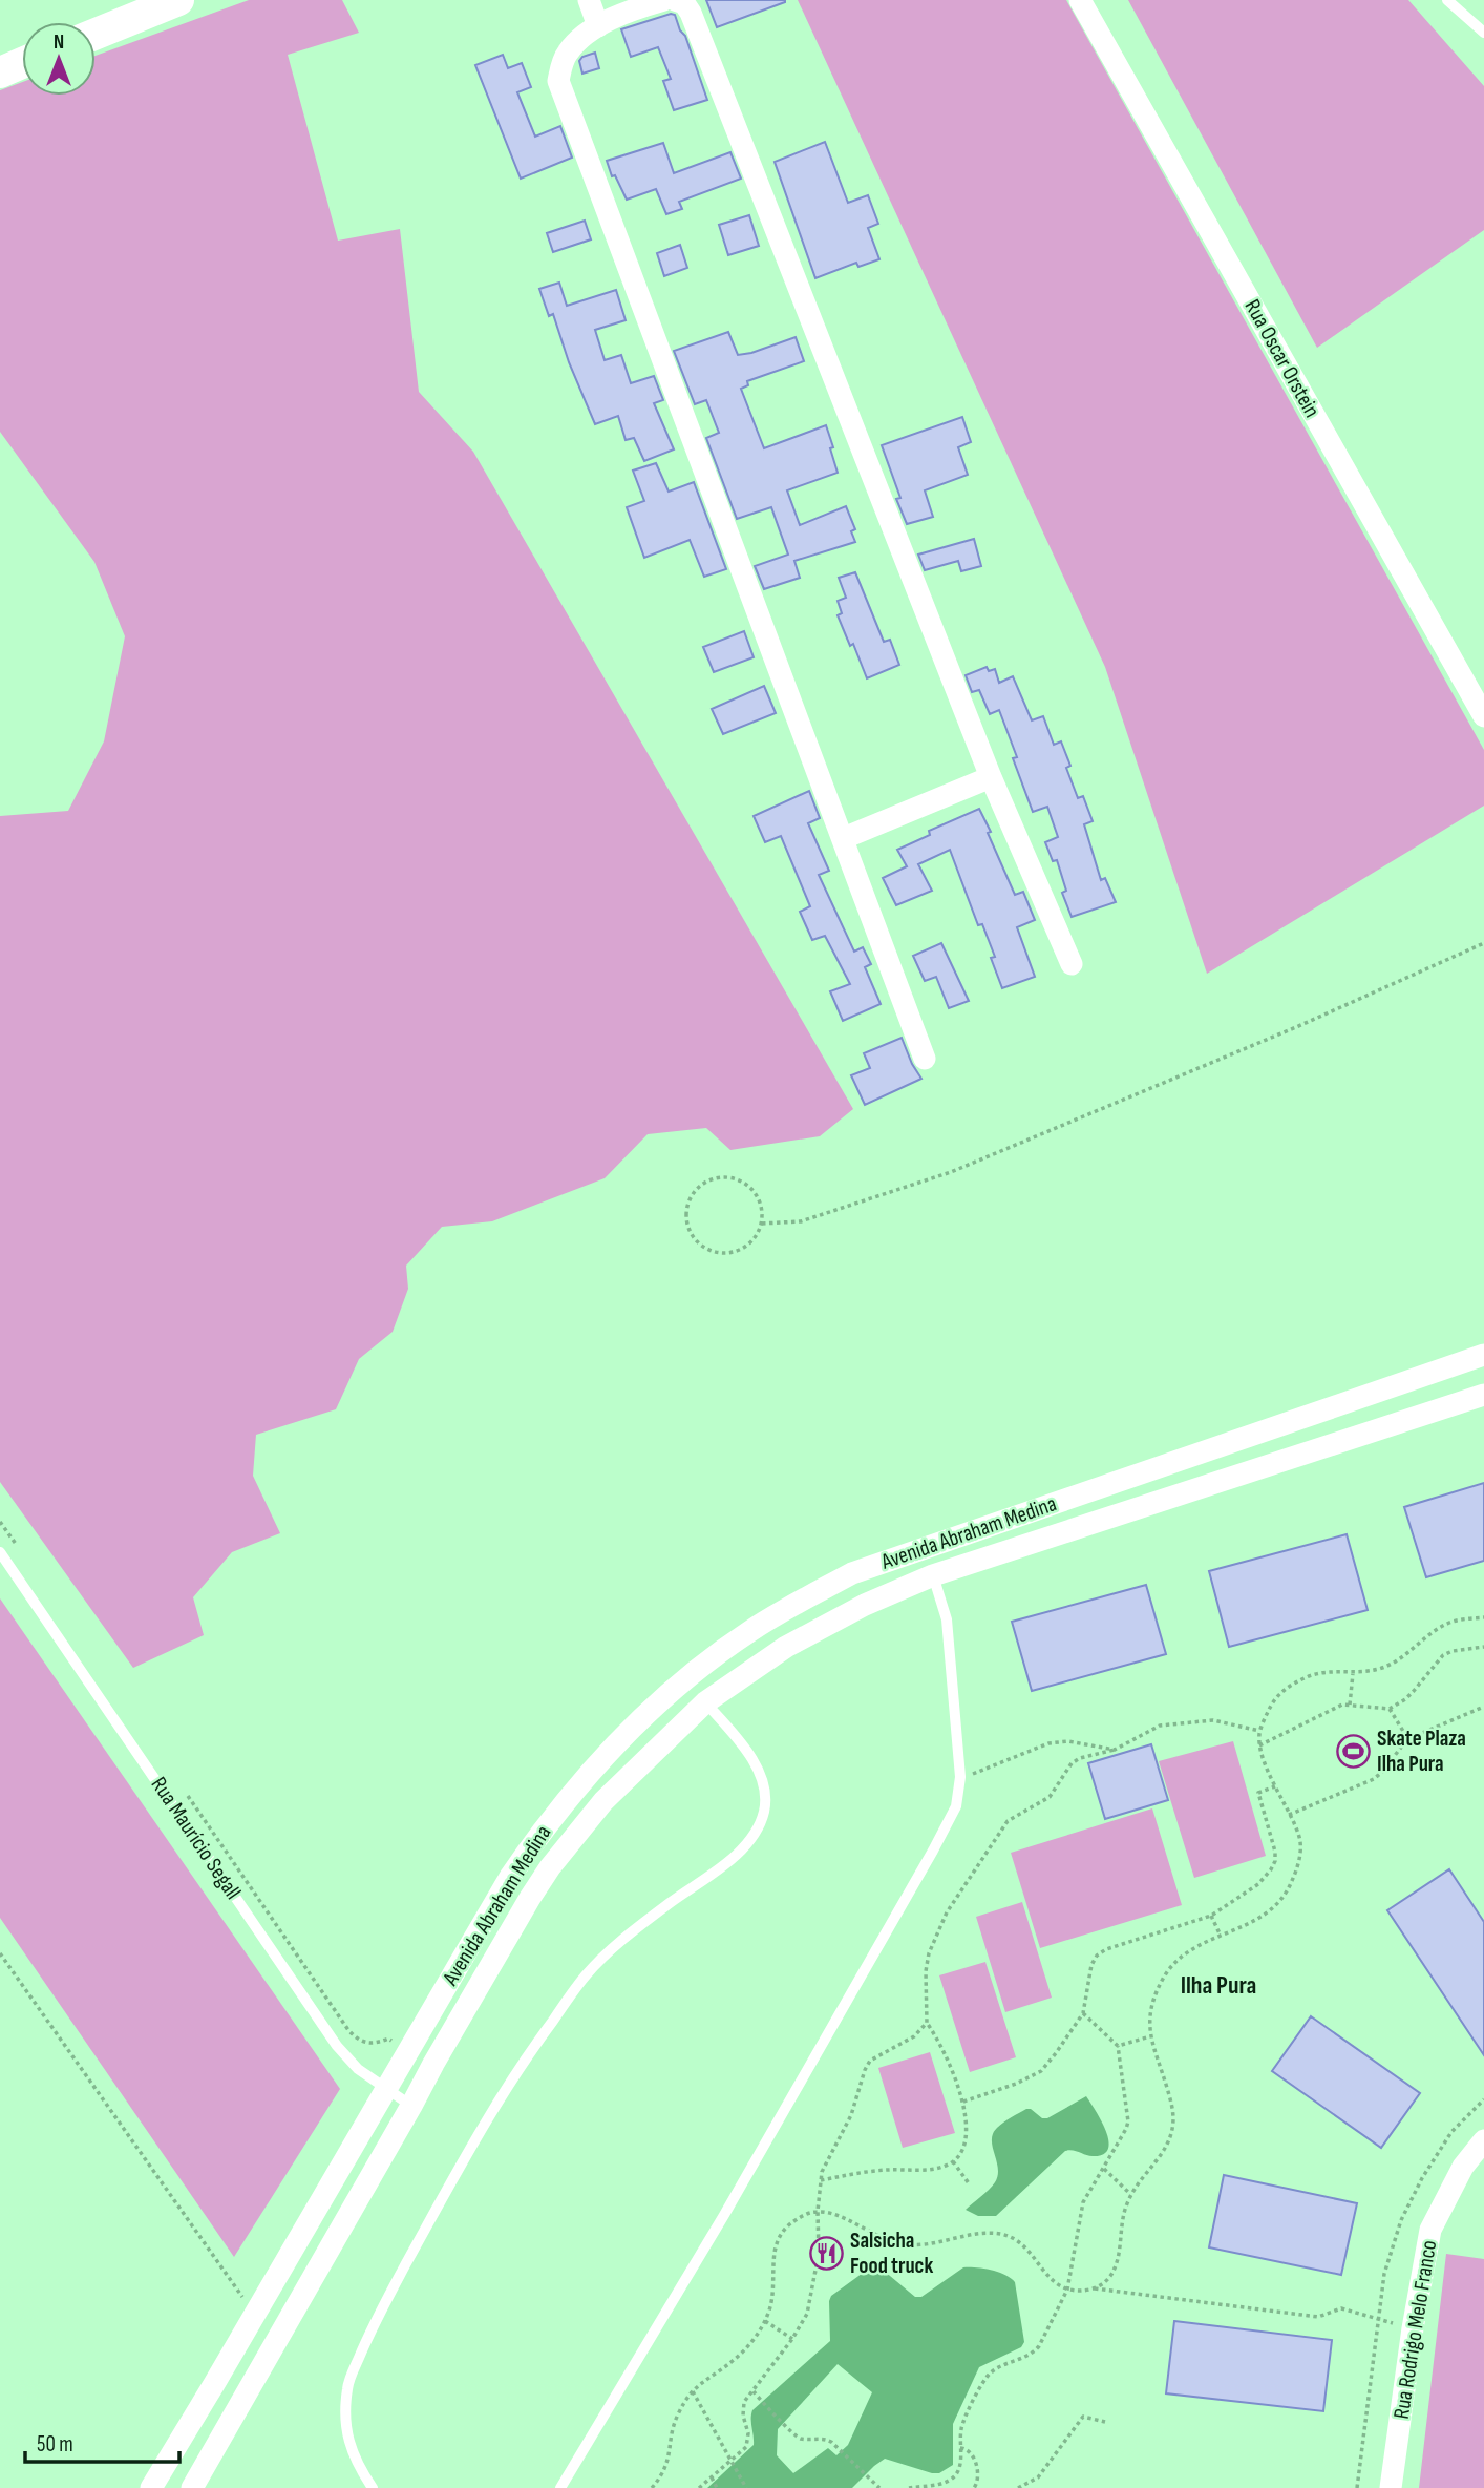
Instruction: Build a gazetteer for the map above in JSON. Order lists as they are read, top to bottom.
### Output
{
  "streets": {
    "street": ["Rua Oscar Orstein", "Avenida Abraham Medina", "Rua Rodrigo Melo Franco"],
    "lane": ["Rua Maurício Segall"]
  },
  "crossings": [
    ["Avenida Abraham Medina", "Rua Maurício Segall"]
  ],
  "districts": ["Ilha Pura"],
  "places": {
    "sports": ["Skate Plaza Ilha Pura"],
    "restaurant": ["Salsicha Food truck"]
  },
  "scale_bar": "50 m",
  "north": "top"
}
